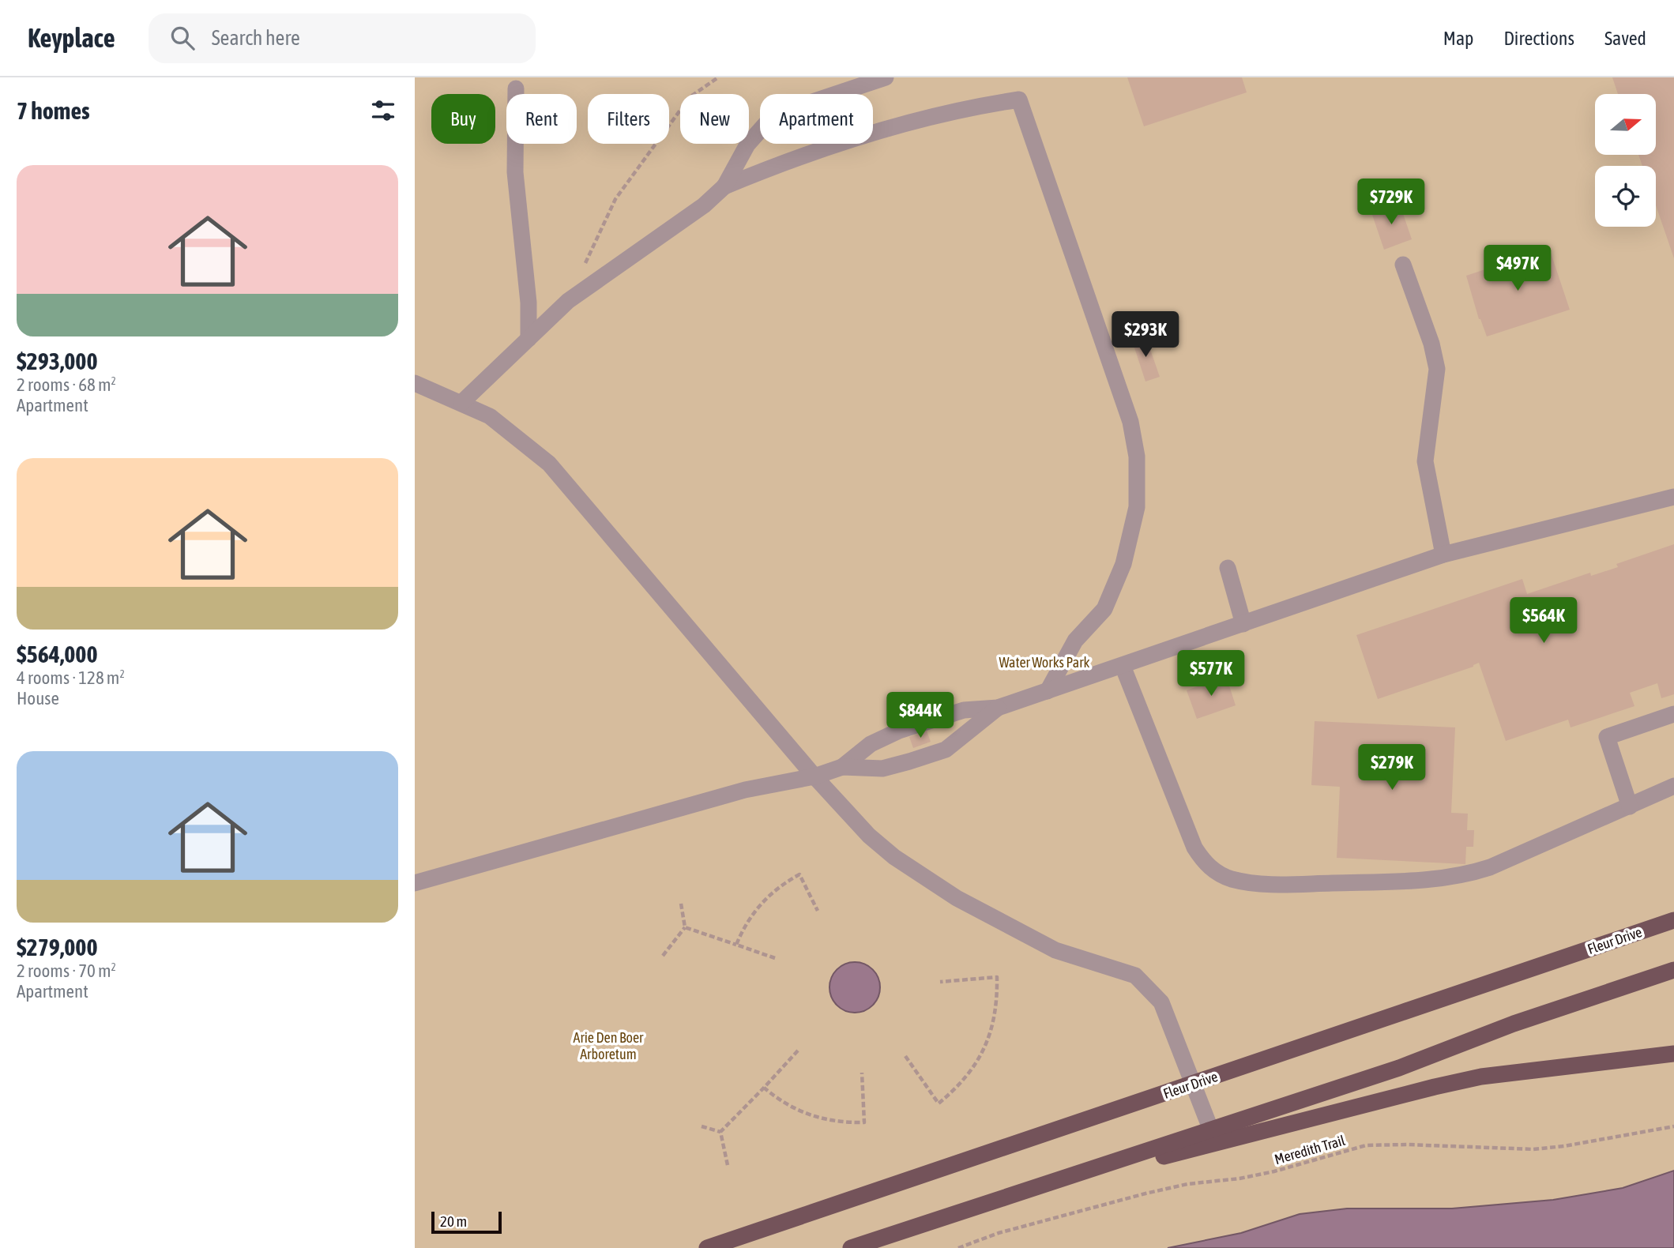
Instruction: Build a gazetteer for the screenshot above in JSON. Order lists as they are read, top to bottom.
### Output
{
  "streets": {
    "main road": ["Fleur Drive"],
    "path": ["Meredith Trail"]
  },
  "parks": ["Water Works Park", "Arie Den Boer Arboretum"],
  "scale_bar": "20 m",
  "north": "right",
  "page": {
    "header": "Keyplace",
    "search": "Search here",
    "nav": ["Map", "Directions", "Saved"],
    "heading": "7 homes",
    "chip": [
      "Buy",
      "Rent",
      "Filters",
      "New",
      "Apartment"
    ],
    "list": [
      {
        "name": "$293,000",
        "note": "2 rooms · 68 m² · Apartment"
      },
      {
        "name": "$564,000",
        "note": "4 rooms · 128 m² · House"
      },
      {
        "name": "$279,000",
        "note": "2 rooms · 70 m² · Apartment"
      }
    ],
    "price": [
      "$729K",
      "$497K",
      "$293K",
      "$564K",
      "$577K",
      "$844K",
      "$279K"
    ],
    "scale": "20 m"
  }
}
